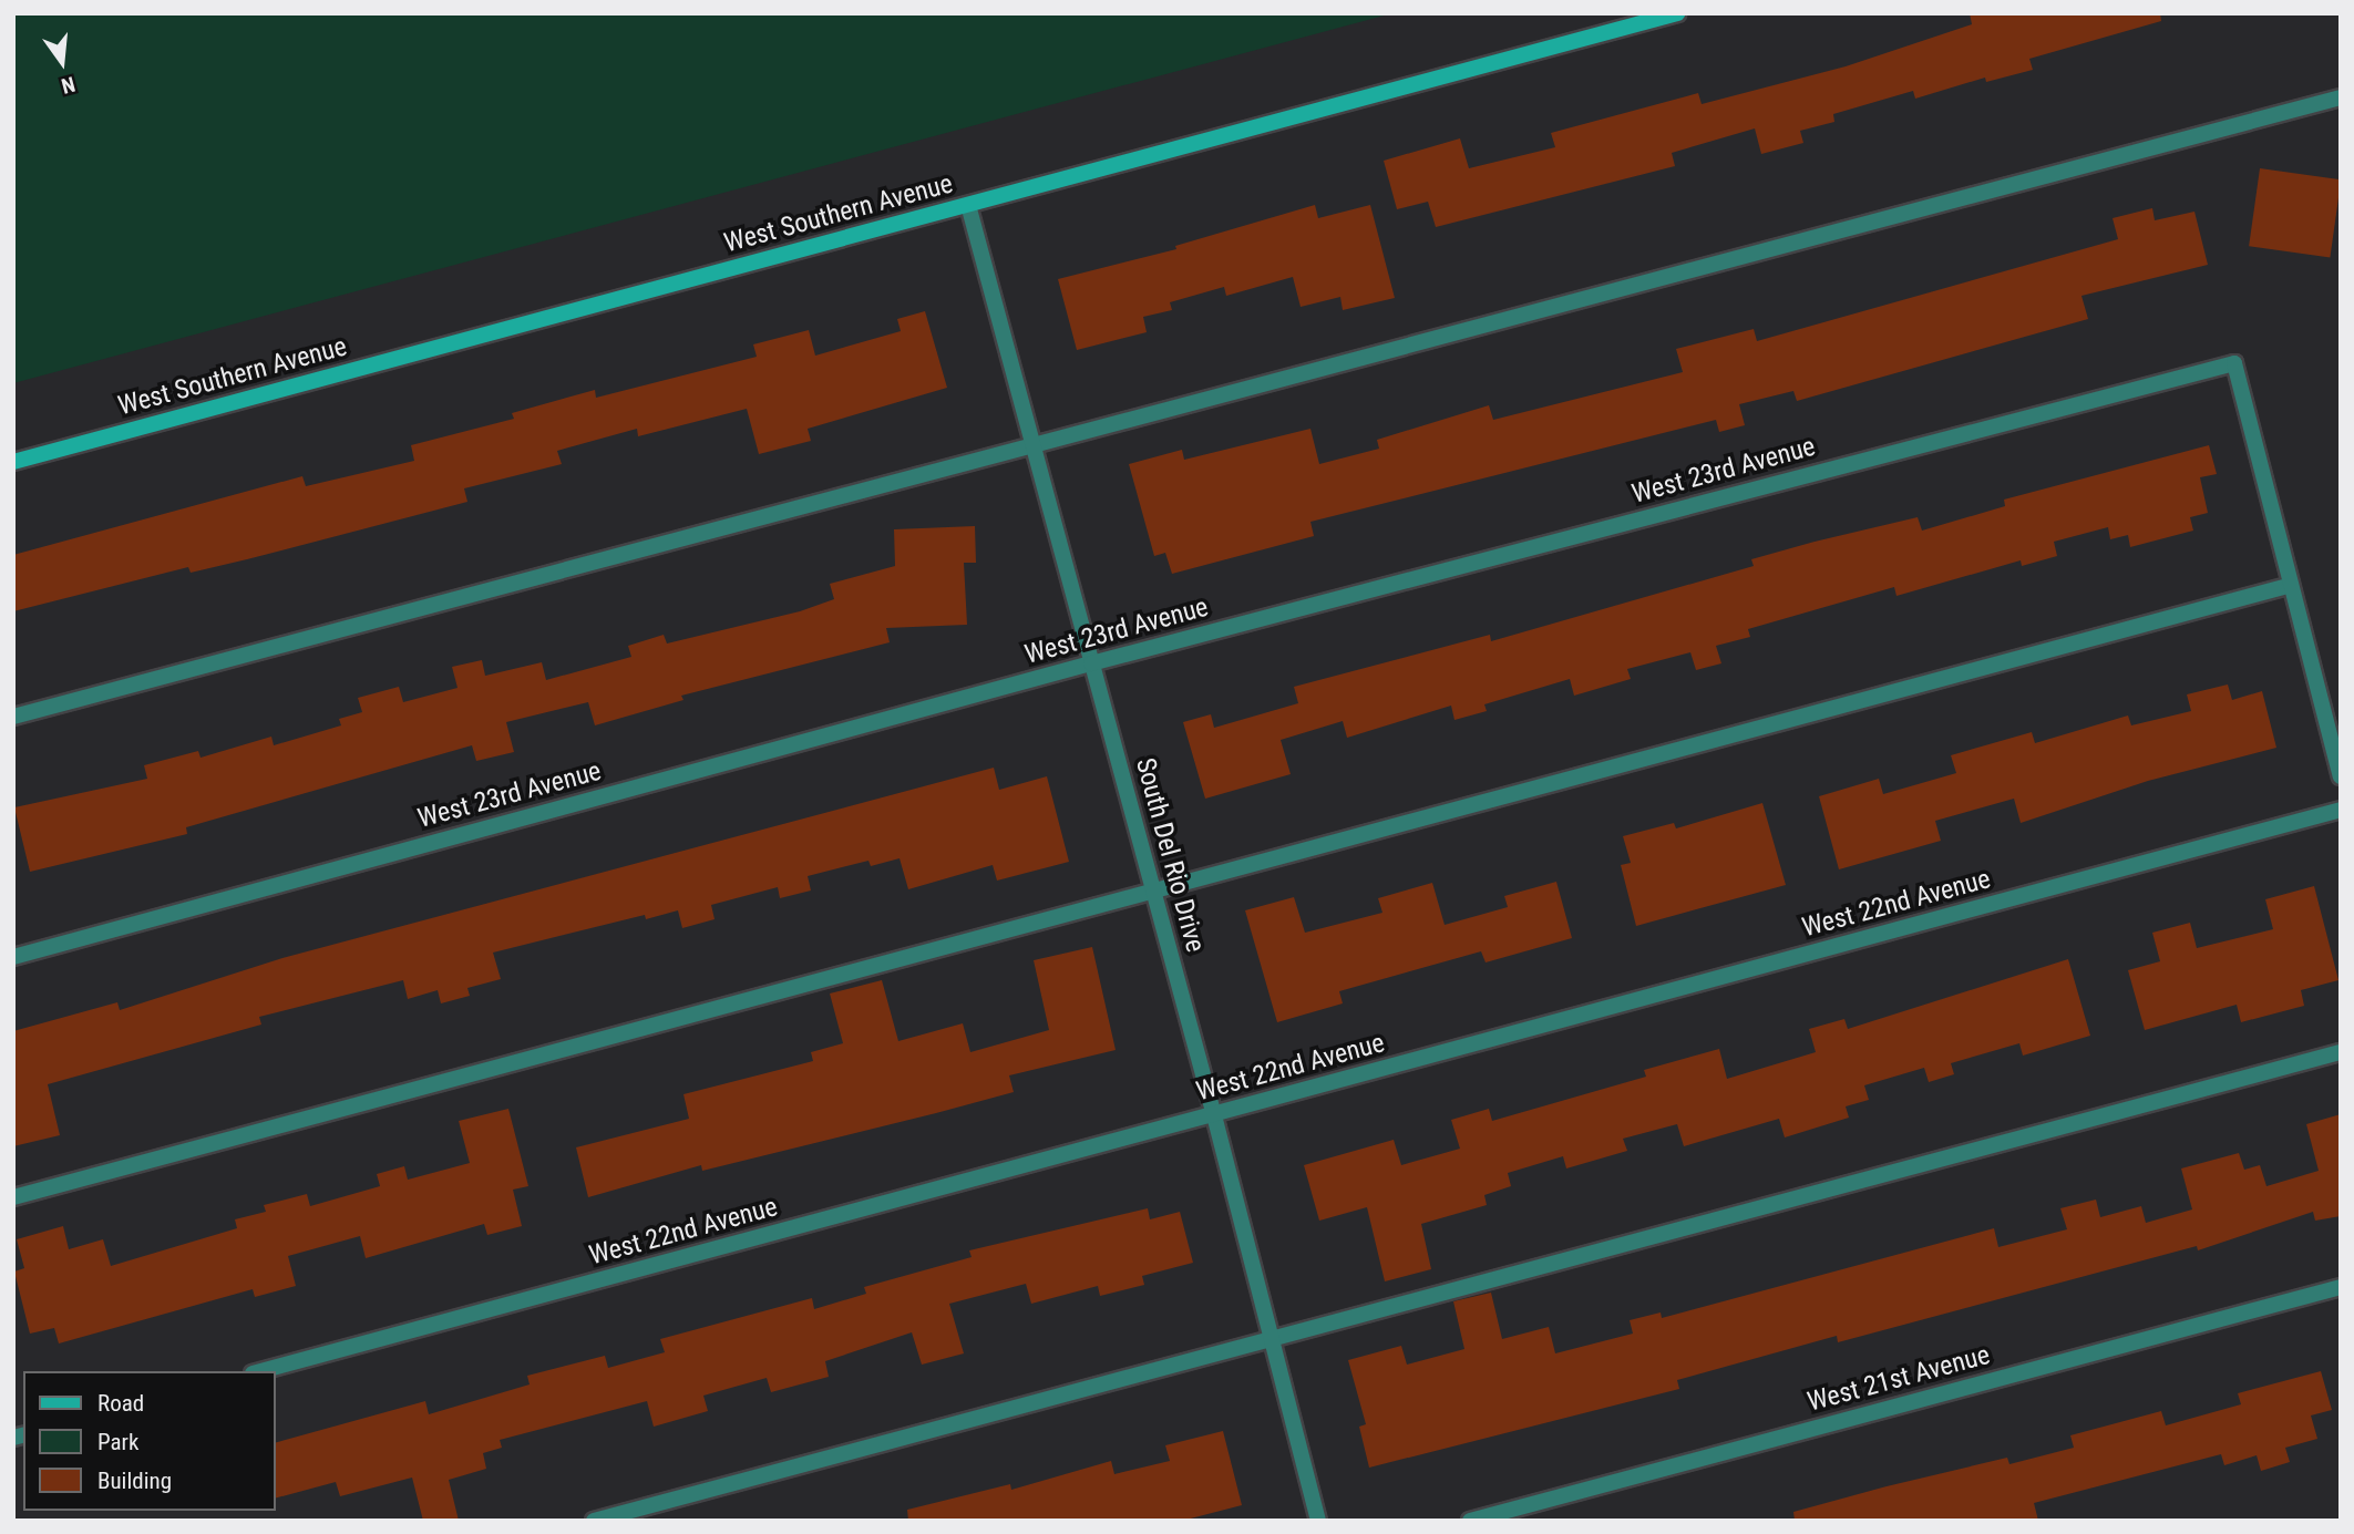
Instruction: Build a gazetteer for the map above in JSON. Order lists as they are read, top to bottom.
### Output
{
  "streets": {
    "main road": ["West Southern Avenue"],
    "street": [
      "West 23rd Avenue",
      "South Del Rio Drive",
      "West 22nd Avenue",
      "West 21st Avenue"
    ]
  },
  "crossings": [
    ["West Southern Avenue", "South Del Rio Drive"],
    ["West 23rd Avenue", "South Del Rio Drive"],
    ["South Del Rio Drive", "West 22nd Avenue"]
  ],
  "legend": ["Road", "Park", "Building"],
  "north": "bottom"
}
